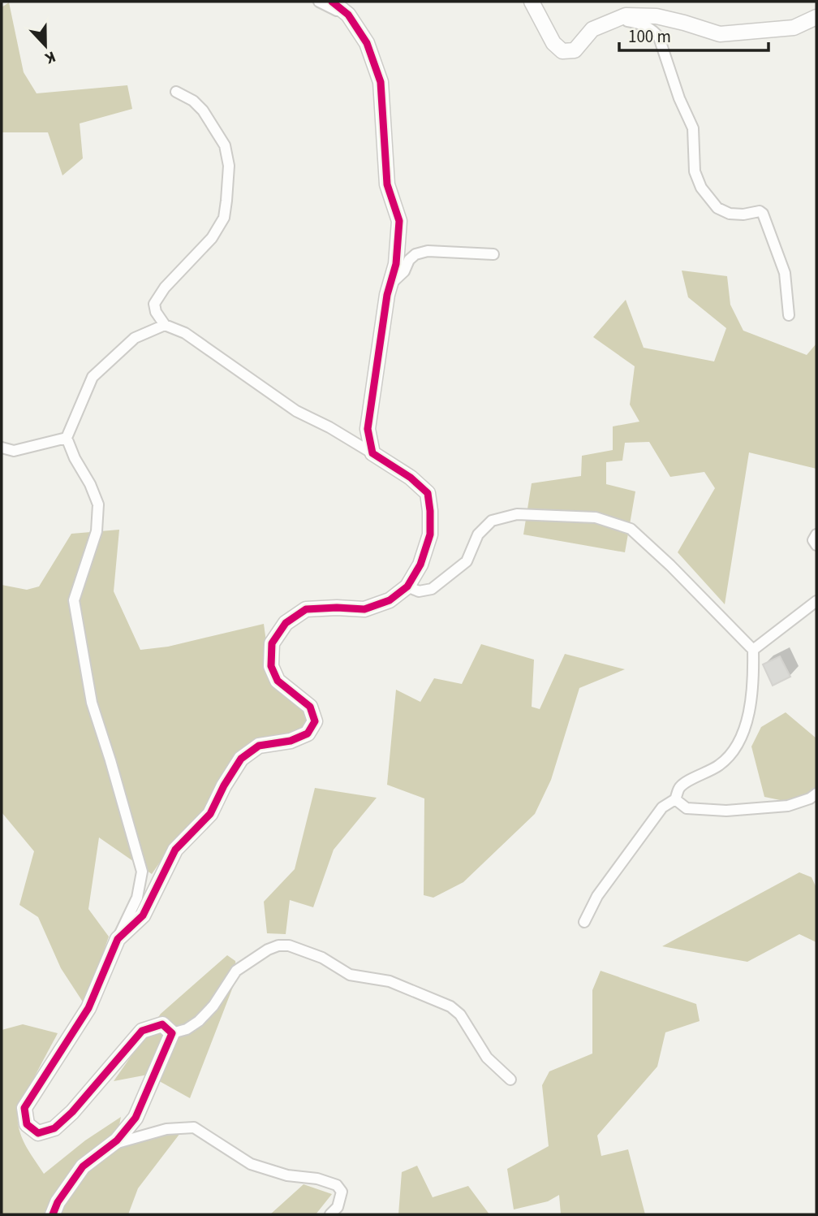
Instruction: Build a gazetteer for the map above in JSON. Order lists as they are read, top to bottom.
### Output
{
  "scale_bar": "100 m",
  "north": "bottom"
}
